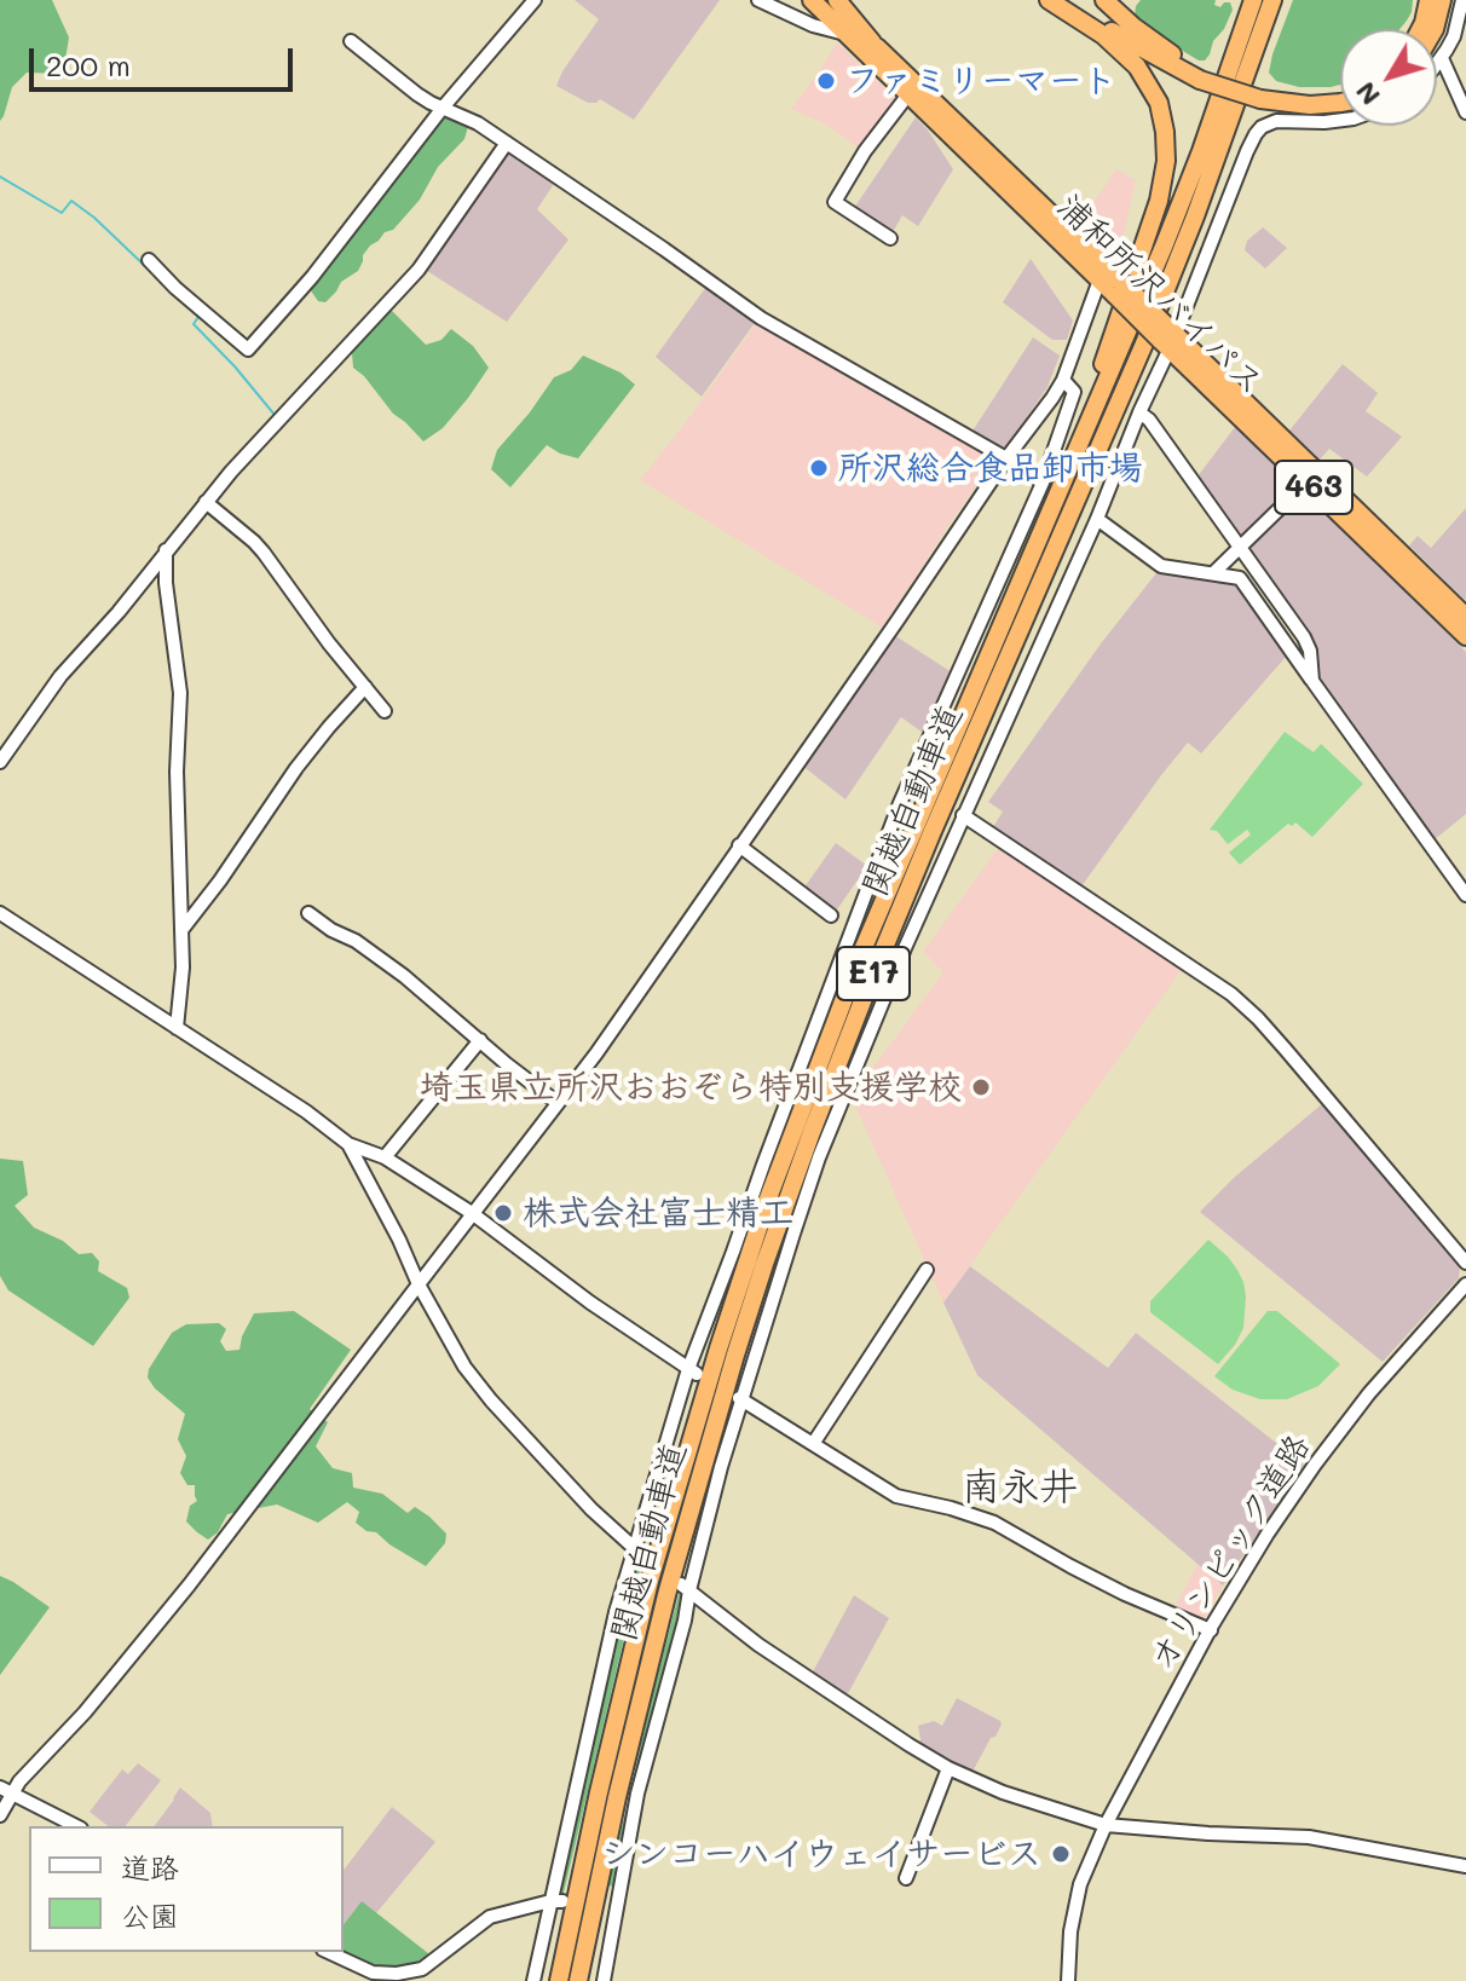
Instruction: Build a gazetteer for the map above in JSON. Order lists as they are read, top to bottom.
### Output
{
  "streets": {
    "highway": [
      "浦和所沢バイパス",
      "463",
      "関越自動車道",
      "E17"
    ],
    "street": ["オリンピック道路"]
  },
  "districts": ["南永井"],
  "places": [
    "ファミリーマート",
    "所沢総合食品卸市場",
    "埼玉県立所沢おおぞら特別支援学校",
    "株式会社富士精工",
    "シンコーハイウェイサービス"
  ],
  "legend": ["道路", "公園"],
  "scale_bar": "200 m",
  "north": "bottom left"
}
